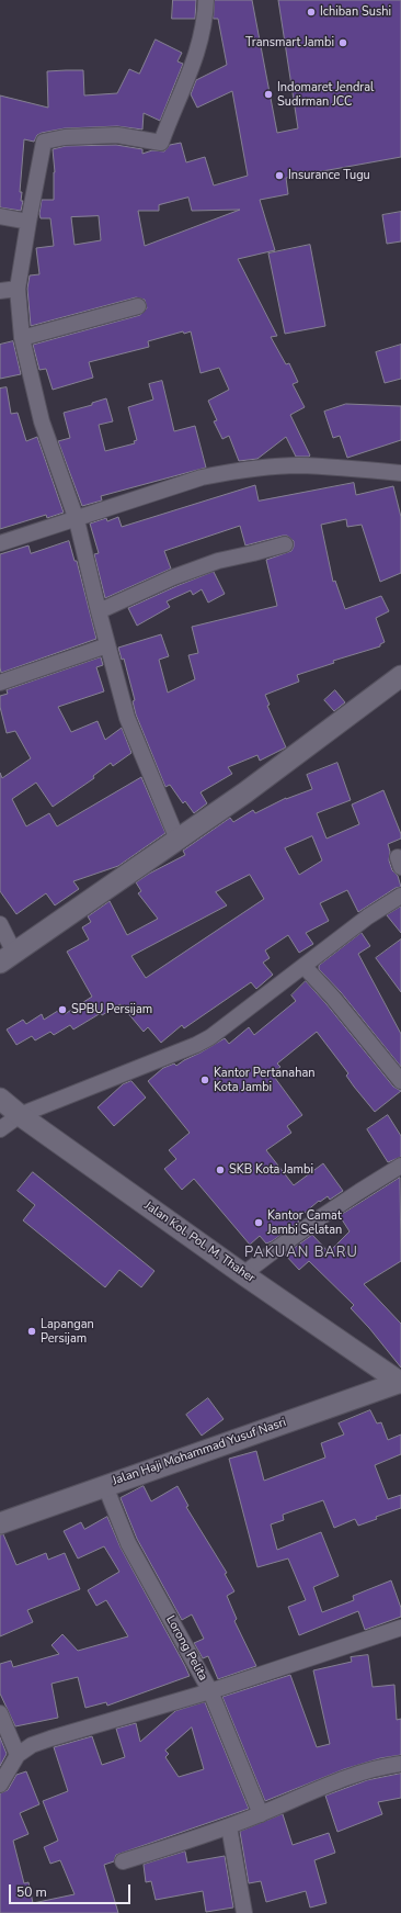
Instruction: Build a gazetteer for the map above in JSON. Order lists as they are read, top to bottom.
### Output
{
  "streets": {
    "street": ["Jalan Kol. Pol. M. Thaher", "Jalan Haji Mohammad Yusuf Nasri", "Lorong Pelita"]
  },
  "crossings": [
    ["Jalan Kol. Pol. M. Thaher", "Jalan Haji Mohammad Yusuf Nasri"],
    ["Jalan Haji Mohammad Yusuf Nasri", "Lorong Pelita"]
  ],
  "districts": ["PAKUAN BARU"],
  "places": [
    "Ichiban Sushi",
    "Transmart Jambi",
    "Indomaret Jendral Sudirman JCC",
    "Insurance Tugu",
    "SPBU Persijam",
    "Kantor Pertanahan Kota Jambi",
    "SKB Kota Jambi",
    "Kantor Camat Jambi Selatan",
    "Lapangan Persijam"
  ],
  "scale_bar": "50 m"
}
